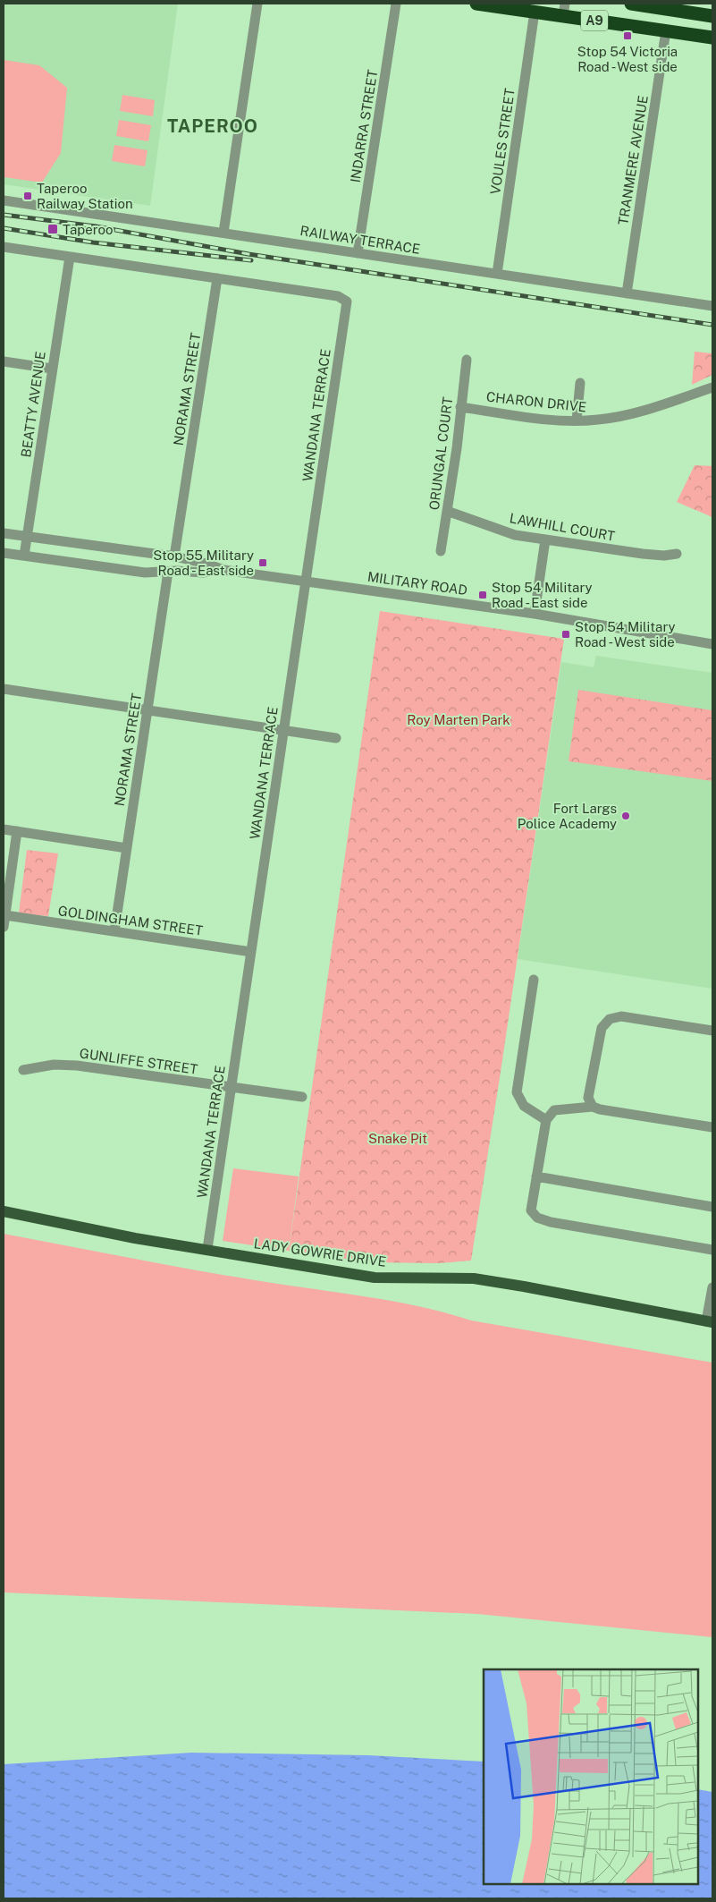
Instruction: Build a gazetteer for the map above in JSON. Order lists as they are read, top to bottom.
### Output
{
  "streets": {
    "highway": ["A9"],
    "main road": ["LADY GOWRIE DRIVE"],
    "street": [
      "INDARRA STREET",
      "VOULES STREET",
      "TRANMERE AVENUE",
      "RAILWAY TERRACE",
      "NORAMA STREET",
      "CHARON DRIVE",
      "BEATTY AVENUE",
      "WANDANA TERRACE",
      "ORUNGAL COURT",
      "LAWHILL COURT",
      "MILITARY ROAD",
      "GOLDINGHAM STREET",
      "GUNLIFFE STREET"
    ]
  },
  "crossings": [
    ["A9", "VOULES STREET"],
    ["A9", "TRANMERE AVENUE"],
    ["INDARRA STREET", "RAILWAY TERRACE"],
    ["VOULES STREET", "RAILWAY TERRACE"],
    ["TRANMERE AVENUE", "RAILWAY TERRACE"],
    ["NORAMA STREET", "WANDANA TERRACE"],
    ["NORAMA STREET", "MILITARY ROAD"],
    ["NORAMA STREET", "GOLDINGHAM STREET"],
    ["CHARON DRIVE", "ORUNGAL COURT"],
    ["BEATTY AVENUE", "MILITARY ROAD"],
    ["WANDANA TERRACE", "MILITARY ROAD"],
    ["WANDANA TERRACE", "GOLDINGHAM STREET"],
    ["WANDANA TERRACE", "GUNLIFFE STREET"],
    ["WANDANA TERRACE", "LADY GOWRIE DRIVE"],
    ["ORUNGAL COURT", "LAWHILL COURT"]
  ],
  "districts": ["TAPEROO"],
  "parks": ["Roy Marten Park", "Snake Pit"],
  "places": {
    "transit": [
      "Stop 54 Victoria Road - West side",
      "Taperoo Railway Station",
      "Taperoo",
      "Stop 55 Military Road - East side",
      "Stop 54 Military Road - East side",
      "Stop 54 Military Road - West side"
    ],
    "other": ["Fort Largs Police Academy"]
  }
}
